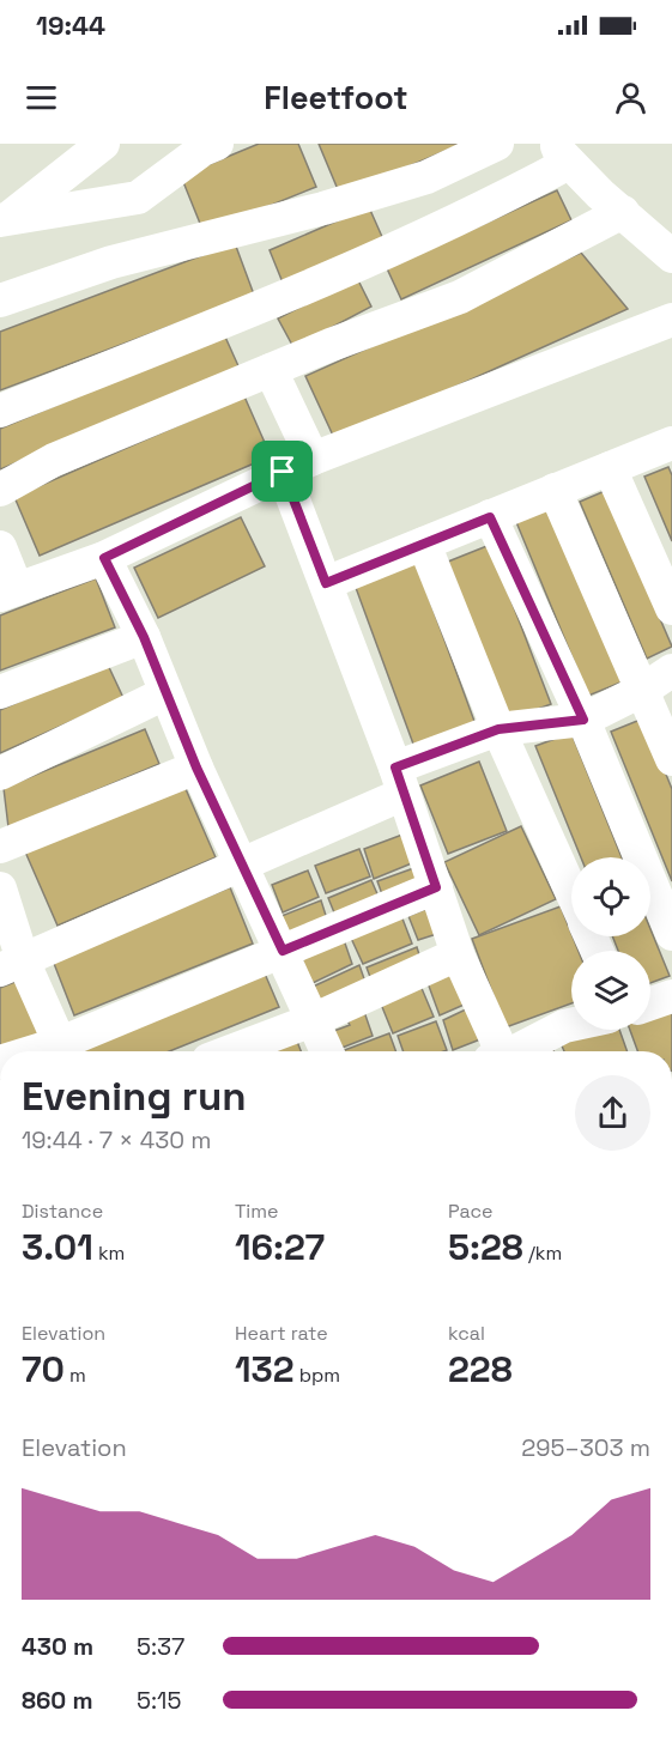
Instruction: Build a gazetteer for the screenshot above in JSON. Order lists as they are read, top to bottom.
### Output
{
  "page": {
    "status": "19:44",
    "header": "Fleetfoot",
    "heading": ["Evening run", "19:44 · 7 × 430 m"],
    "stats": [
      ["Distance", "3.01 km"],
      ["Time", "16:27"],
      ["Pace", "5:28 /km"],
      ["Elevation", "70 m"],
      ["Heart rate", "132 bpm"],
      ["kcal", "228"]
    ],
    "chart": ["Elevation", "295–303 m"],
    "list": [
      {
        "name": "430 m",
        "note": "5:37"
      },
      {
        "name": "860 m",
        "note": "5:15"
      }
    ]
  }
}
